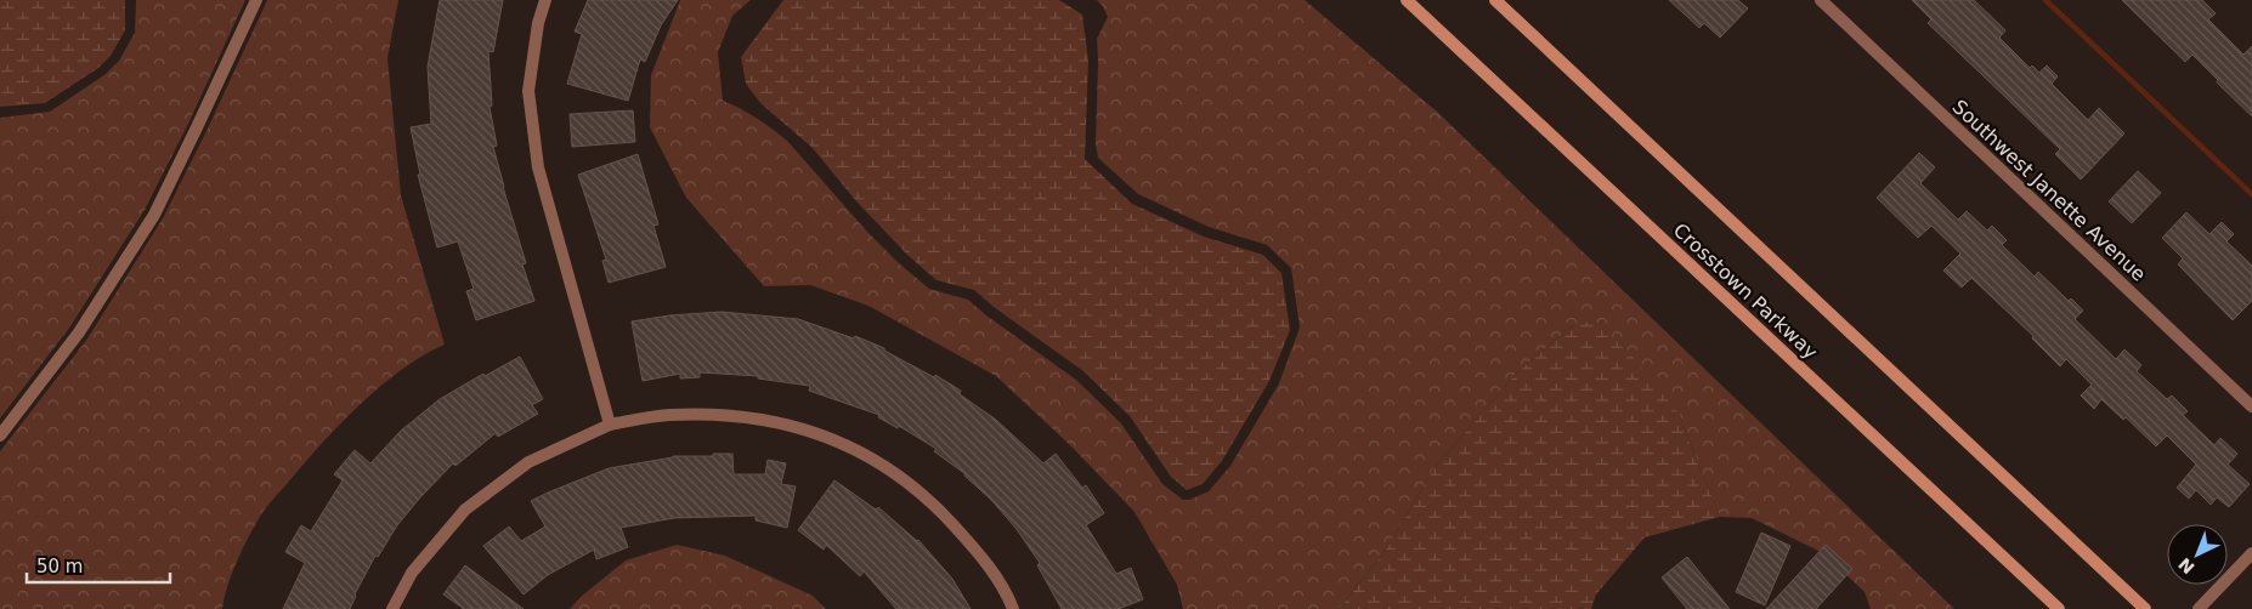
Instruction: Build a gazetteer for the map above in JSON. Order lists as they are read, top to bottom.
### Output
{
  "streets": {
    "main road": ["Crosstown Parkway"],
    "street": ["Southwest Janette Avenue"]
  },
  "scale_bar": "50 m",
  "north": "bottom left"
}
